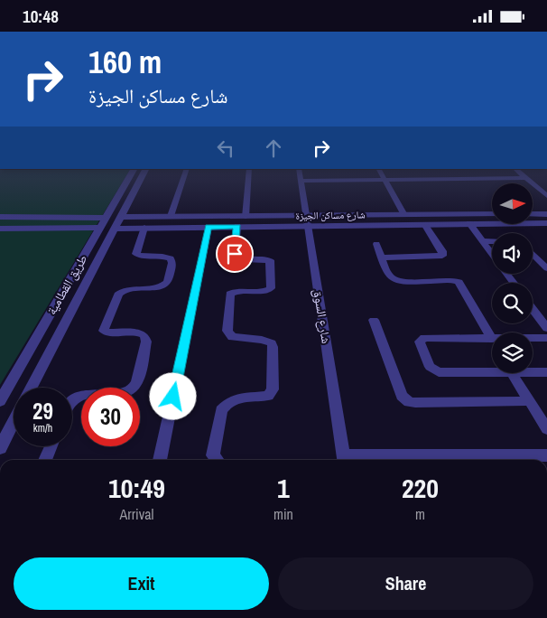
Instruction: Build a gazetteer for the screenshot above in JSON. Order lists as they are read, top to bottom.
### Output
{
  "streets": {
    "street": ["شارع مساكن الجيزة", "طريق القطامية", "شارع السوق"]
  },
  "crossings": [
    ["شارع مساكن الجيزة", "طريق القطامية"],
    ["شارع مساكن الجيزة", "شارع السوق"]
  ],
  "north": "right",
  "page": {
    "status": "10:48",
    "turn": ["160 m", "شارع مساكن الجيزة"],
    "speed": "29 km/h",
    "limit": "30",
    "eta": [
      "10:49",
      "Arrival",
      "1",
      "min",
      "220",
      "m"
    ],
    "buttons": ["Exit", "Share"]
  }
}
